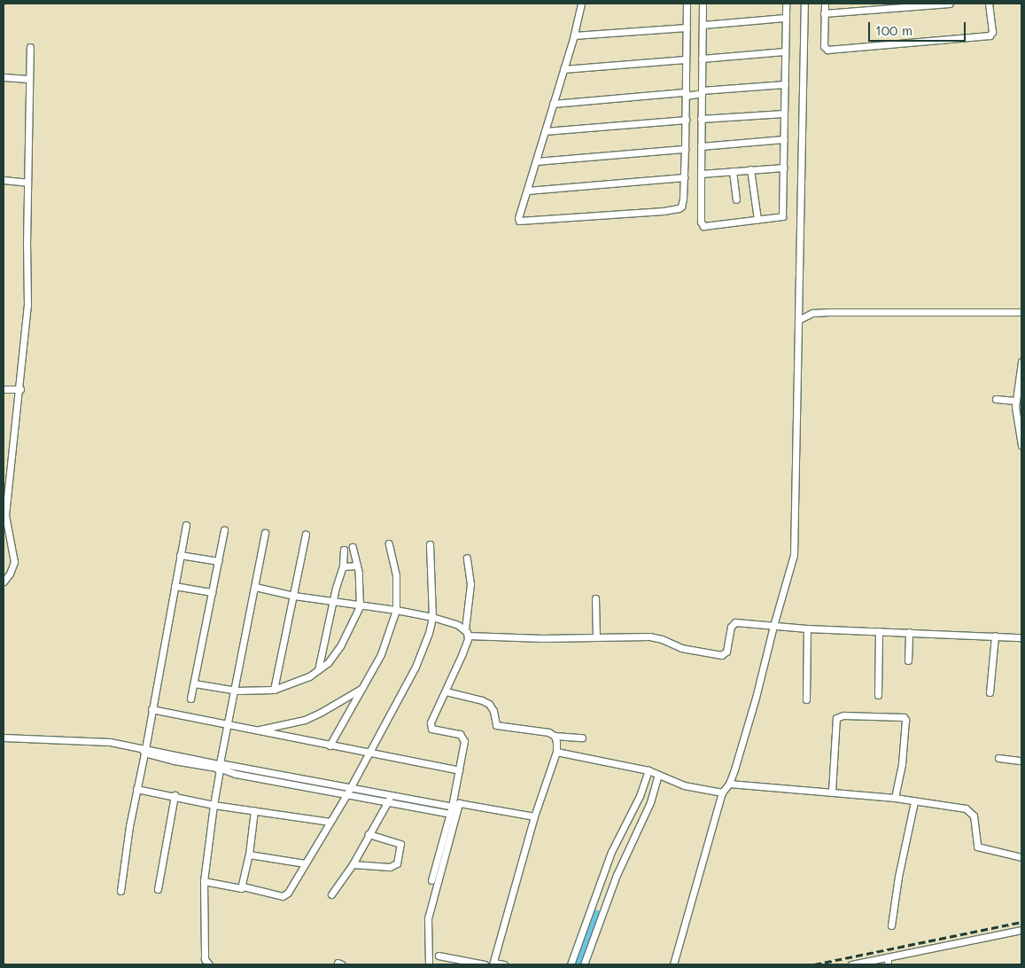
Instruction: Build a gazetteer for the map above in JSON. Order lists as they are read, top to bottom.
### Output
{
  "scale_bar": "100 m"
}
